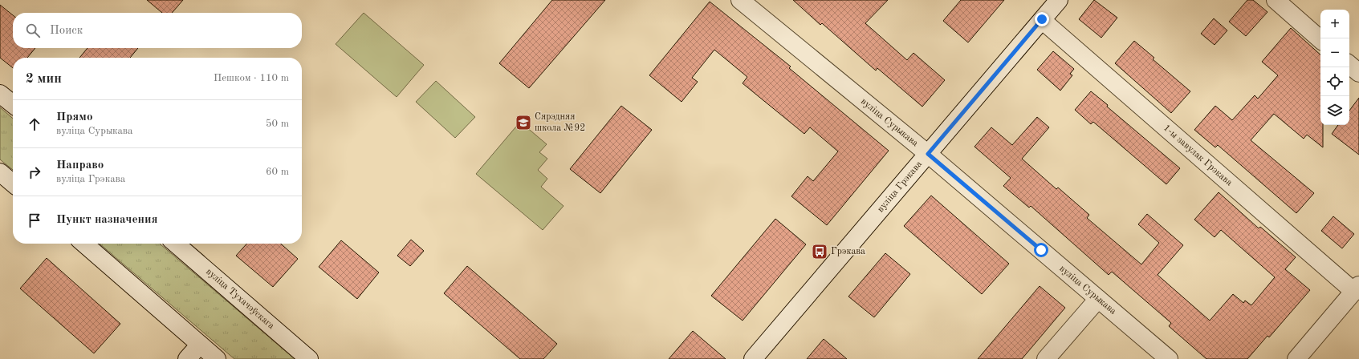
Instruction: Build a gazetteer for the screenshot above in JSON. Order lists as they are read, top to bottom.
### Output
{
  "streets": {
    "street": [
      "вуліца Сурыкава",
      "1-ы завулак Грэкава",
      "вуліца Грэкава",
      "вуліца Тухачэўскага"
    ]
  },
  "crossings": [
    ["вуліца Сурыкава", "вуліца Грэкава"],
    ["1-ы завулак Грэкава", "вуліца Грэкава"]
  ],
  "places": {
    "school or university": ["Сярэдняя школа №92"],
    "bus stop": ["Грэкава"]
  },
  "page": {
    "map_buttons": ["+", "−"],
    "search": "Поиск",
    "heading": ["2 мин", "Пешком · 110 m"],
    "list": [
      ["Прямо", "вуліца Сурыкава", "50 m"],
      ["Направо", "вуліца Грэкава", "60 m"],
      "Пункт назначения"
    ]
  }
}
